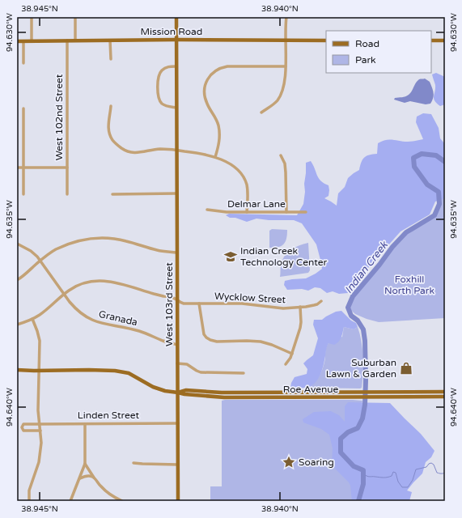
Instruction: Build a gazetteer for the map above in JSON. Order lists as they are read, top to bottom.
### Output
{
  "streets": {
    "main road": ["Mission Road", "West 103rd Street", "Roe Avenue"],
    "street": [
      "West 102nd Street",
      "Delmar Lane",
      "Wycklow Street",
      "Granada",
      "Linden Street"
    ]
  },
  "crossings": [
    ["Mission Road", "West 102nd Street"],
    ["Mission Road", "West 103rd Street"],
    ["Wycklow Street", "West 103rd Street"],
    ["Wycklow Street", "Granada"],
    ["West 103rd Street", "Granada"],
    ["West 103rd Street", "Roe Avenue"],
    ["West 103rd Street", "Linden Street"]
  ],
  "water": ["Indian Creek"],
  "parks": ["Foxhill North Park"],
  "places": {
    "school or university": ["Indian Creek Technology Center"],
    "shop": ["Suburban Lawn & Garden"],
    "place": ["Soaring"]
  },
  "legend": ["Road", "Park"],
  "coordinates": [
    "38.945°N",
    "38.940°N",
    "94.630°W",
    "94.635°W",
    "94.640°W"
  ]
}
